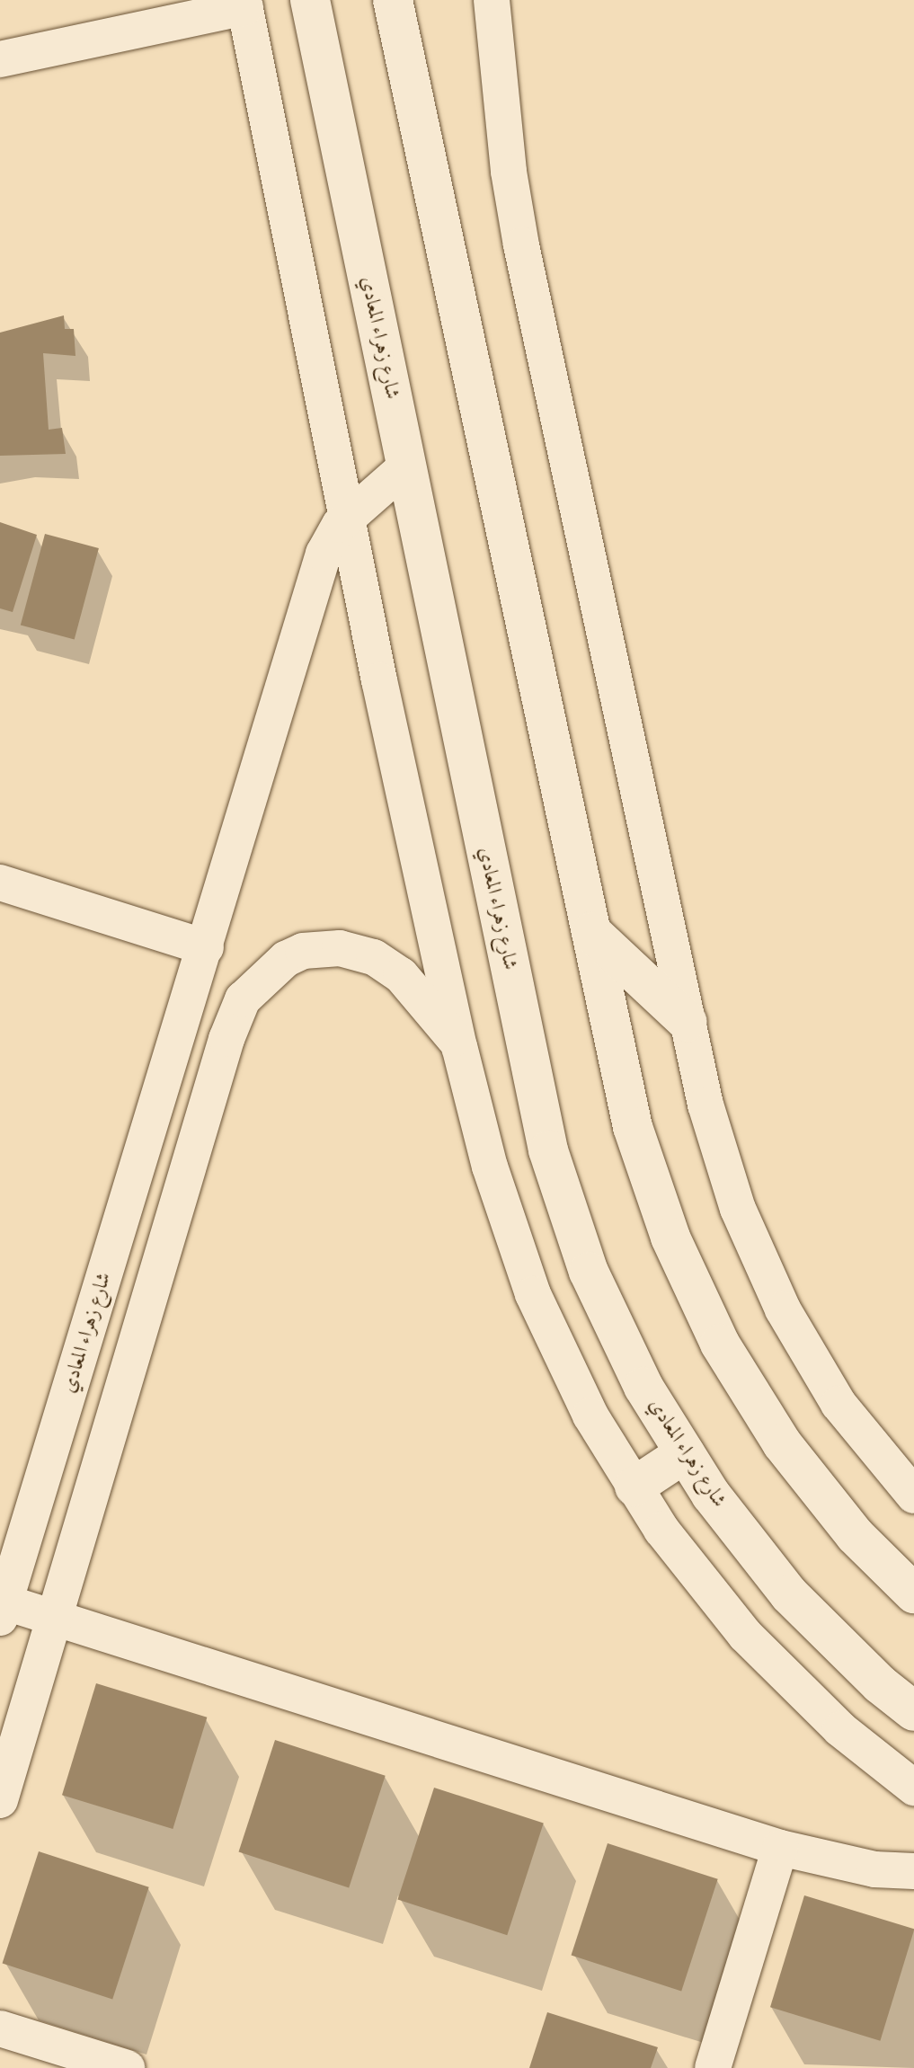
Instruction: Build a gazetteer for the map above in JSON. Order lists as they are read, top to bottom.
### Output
{
  "streets": {
    "main road": ["شارع زهراء المعادي"]
  }
}
